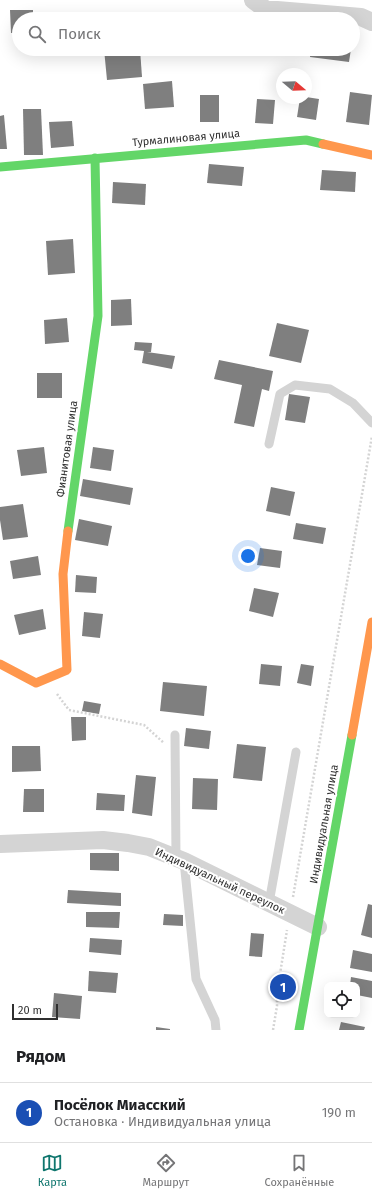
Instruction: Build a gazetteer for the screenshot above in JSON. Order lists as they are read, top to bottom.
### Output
{
  "streets": {
    "street": [
      "Турмалиновая улица",
      "Фианитовая улица",
      "Индивидуальная улица",
      "Индивидуальный переулок"
    ]
  },
  "crossings": [
    ["Турмалиновая улица", "Фианитовая улица"],
    ["Индивидуальная улица", "Индивидуальный переулок"]
  ],
  "scale_bar": "20 m",
  "north": "right",
  "page": {
    "search": "Поиск",
    "pins": "1",
    "scale": "20 m",
    "heading": "Рядом",
    "list": [
      {
        "mark": "1",
        "name": "Посёлок Миасский",
        "note": "Остановка · Индивидуальная улица",
        "value": "190 m"
      }
    ],
    "nav": ["Карта", "Маршрут", "Сохранённые"]
  }
}
